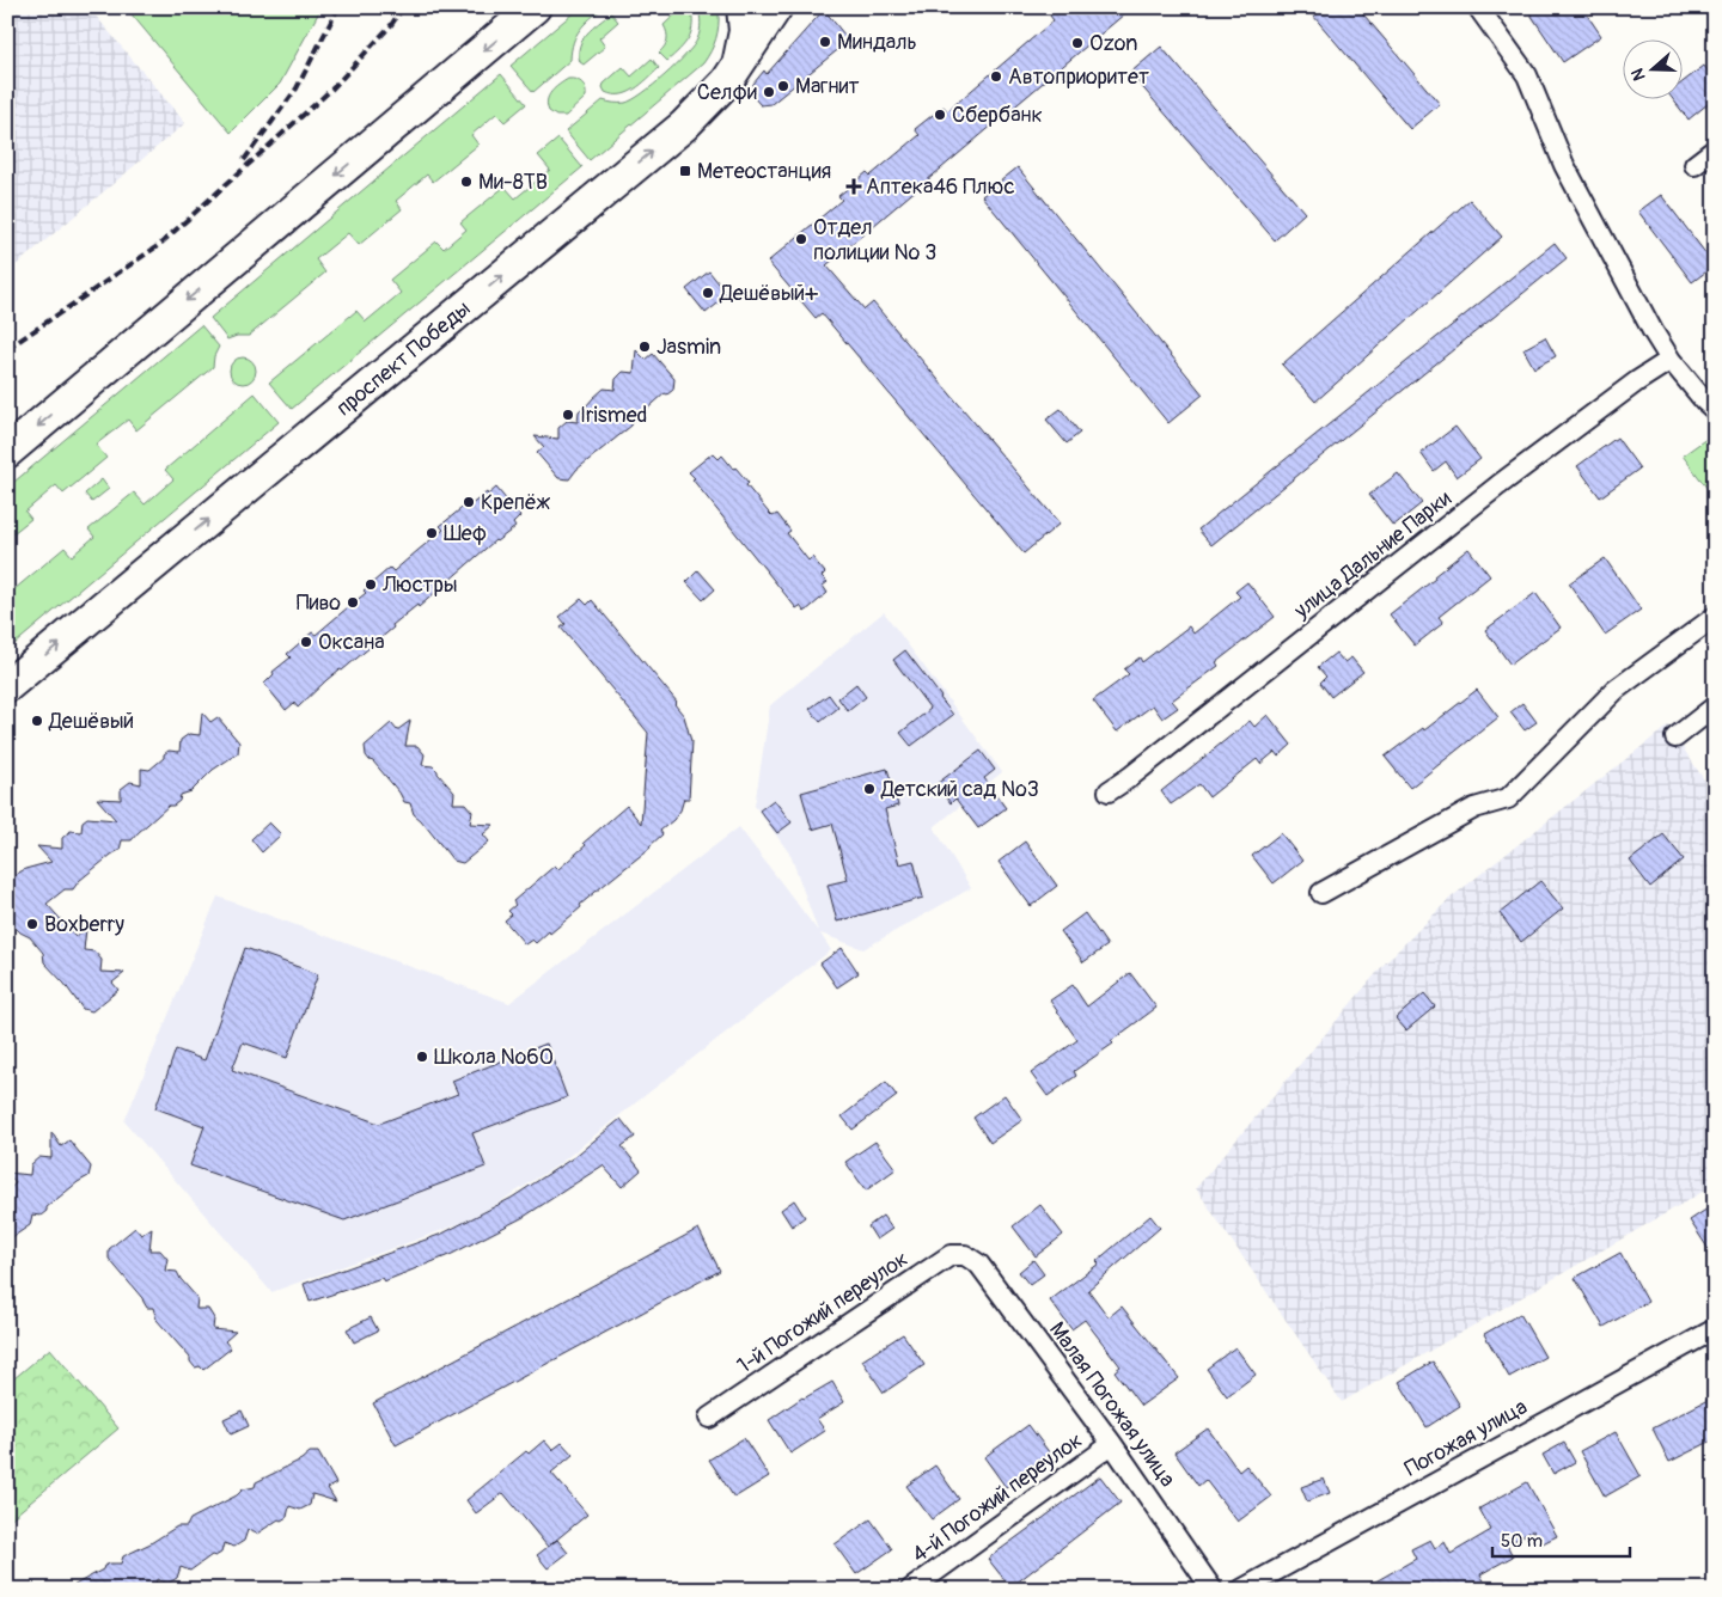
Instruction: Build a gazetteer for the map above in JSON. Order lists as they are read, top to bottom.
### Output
{
  "streets": {
    "main road": ["проспект Победы"],
    "street": [
      "улица Дальние Парки",
      "1-й Погожий переулок",
      "Малая Погожая улица",
      "Погожая улица",
      "4-й Погожий переулок"
    ]
  },
  "crossings": [
    ["1-й Погожий переулок", "Малая Погожая улица"],
    ["Малая Погожая улица", "4-й Погожий переулок"]
  ],
  "places": {
    "other": [
      "Миндаль",
      "Ozon",
      "Автоприоритет",
      "Магнит",
      "Селфи",
      "Сбербанк",
      "Ми-8ТВ",
      "Отдел полиции № 3",
      "Дешёвый+",
      "Jasmin",
      "Irismed",
      "Крепёж",
      "Шеф",
      "Люстры",
      "Пиво",
      "Оксана",
      "Дешёвый",
      "Детский сад №3",
      "Boxberry",
      "Школа №60"
    ],
    "transit": ["Метеостанция"],
    "health": ["Аптека46 Плюс"]
  },
  "scale_bar": "50 m",
  "north": "left"
}
